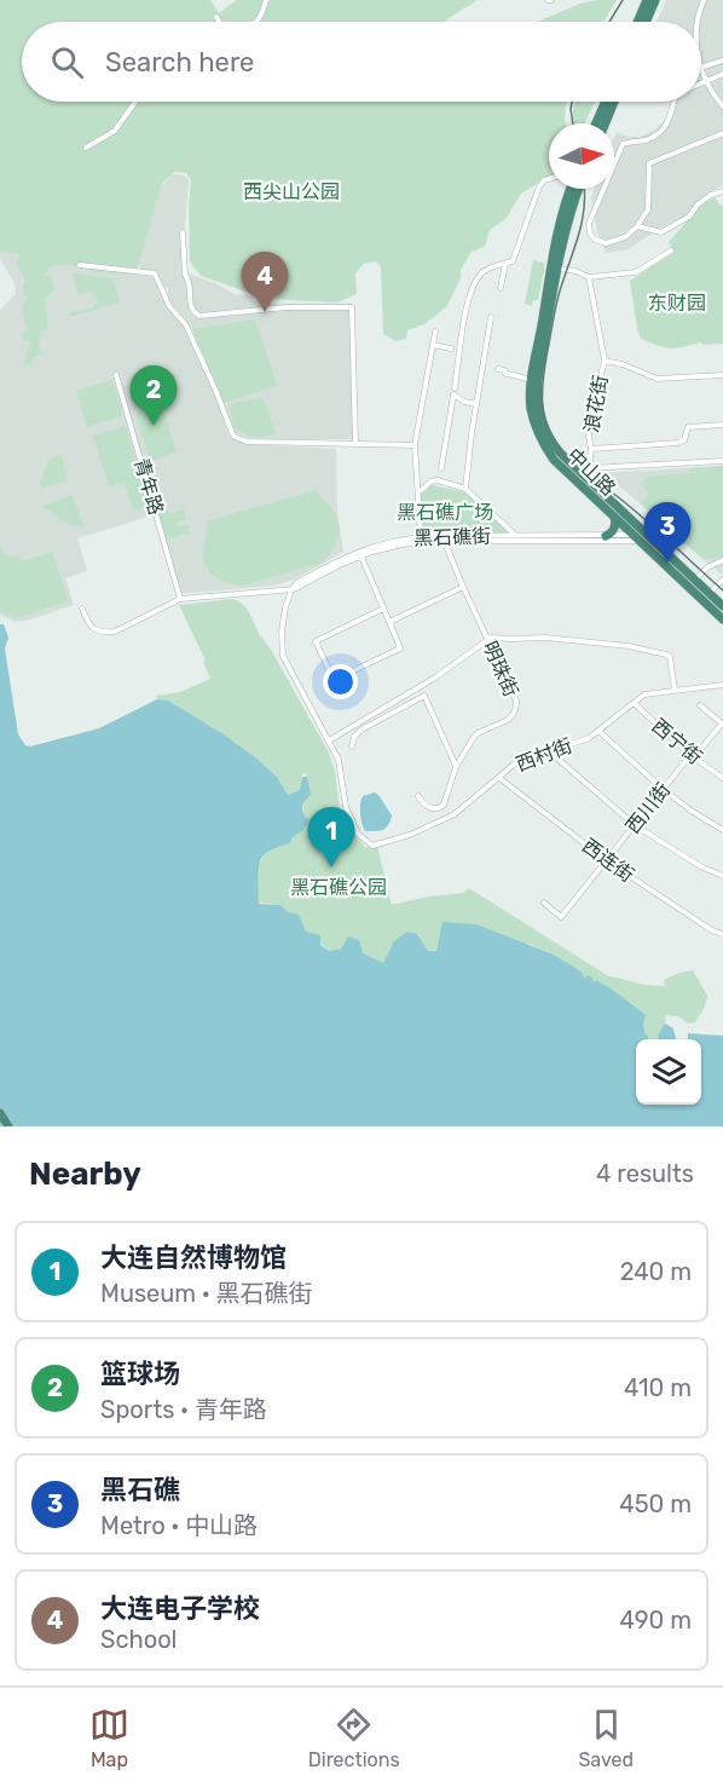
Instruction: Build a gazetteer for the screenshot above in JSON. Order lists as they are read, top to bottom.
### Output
{
  "streets": {
    "highway": ["中山路"],
    "street": [
      "浪花街",
      "青年路",
      "黑石礁街",
      "明珠街",
      "西宁街",
      "西村街",
      "西川街",
      "西连街"
    ]
  },
  "crossings": [
    ["浪花街", "中山路"],
    ["中山路", "黑石礁街"],
    ["黑石礁街", "明珠街"],
    ["西宁街", "西村街"],
    ["西宁街", "西川街"],
    ["西村街", "西连街"],
    ["西川街", "西连街"]
  ],
  "parks": [
    "西尖山公园",
    "东财园",
    "黑石礁广场",
    "黑石礁公园"
  ],
  "north": "right",
  "page": {
    "search": "Search here",
    "pins": [
      "4",
      "2",
      "3",
      "1"
    ],
    "heading": ["Nearby", "4 results"],
    "list": [
      {
        "mark": "1",
        "name": "大连自然博物馆",
        "note": "Museum · 黑石礁街",
        "value": "240 m"
      },
      {
        "mark": "2",
        "name": "篮球场",
        "note": "Sports · 青年路",
        "value": "410 m"
      },
      {
        "mark": "3",
        "name": "黑石礁",
        "note": "Metro · 中山路",
        "value": "450 m"
      },
      {
        "mark": "4",
        "name": "大连电子学校",
        "note": "School",
        "value": "490 m"
      }
    ],
    "nav": ["Map", "Directions", "Saved"]
  }
}
